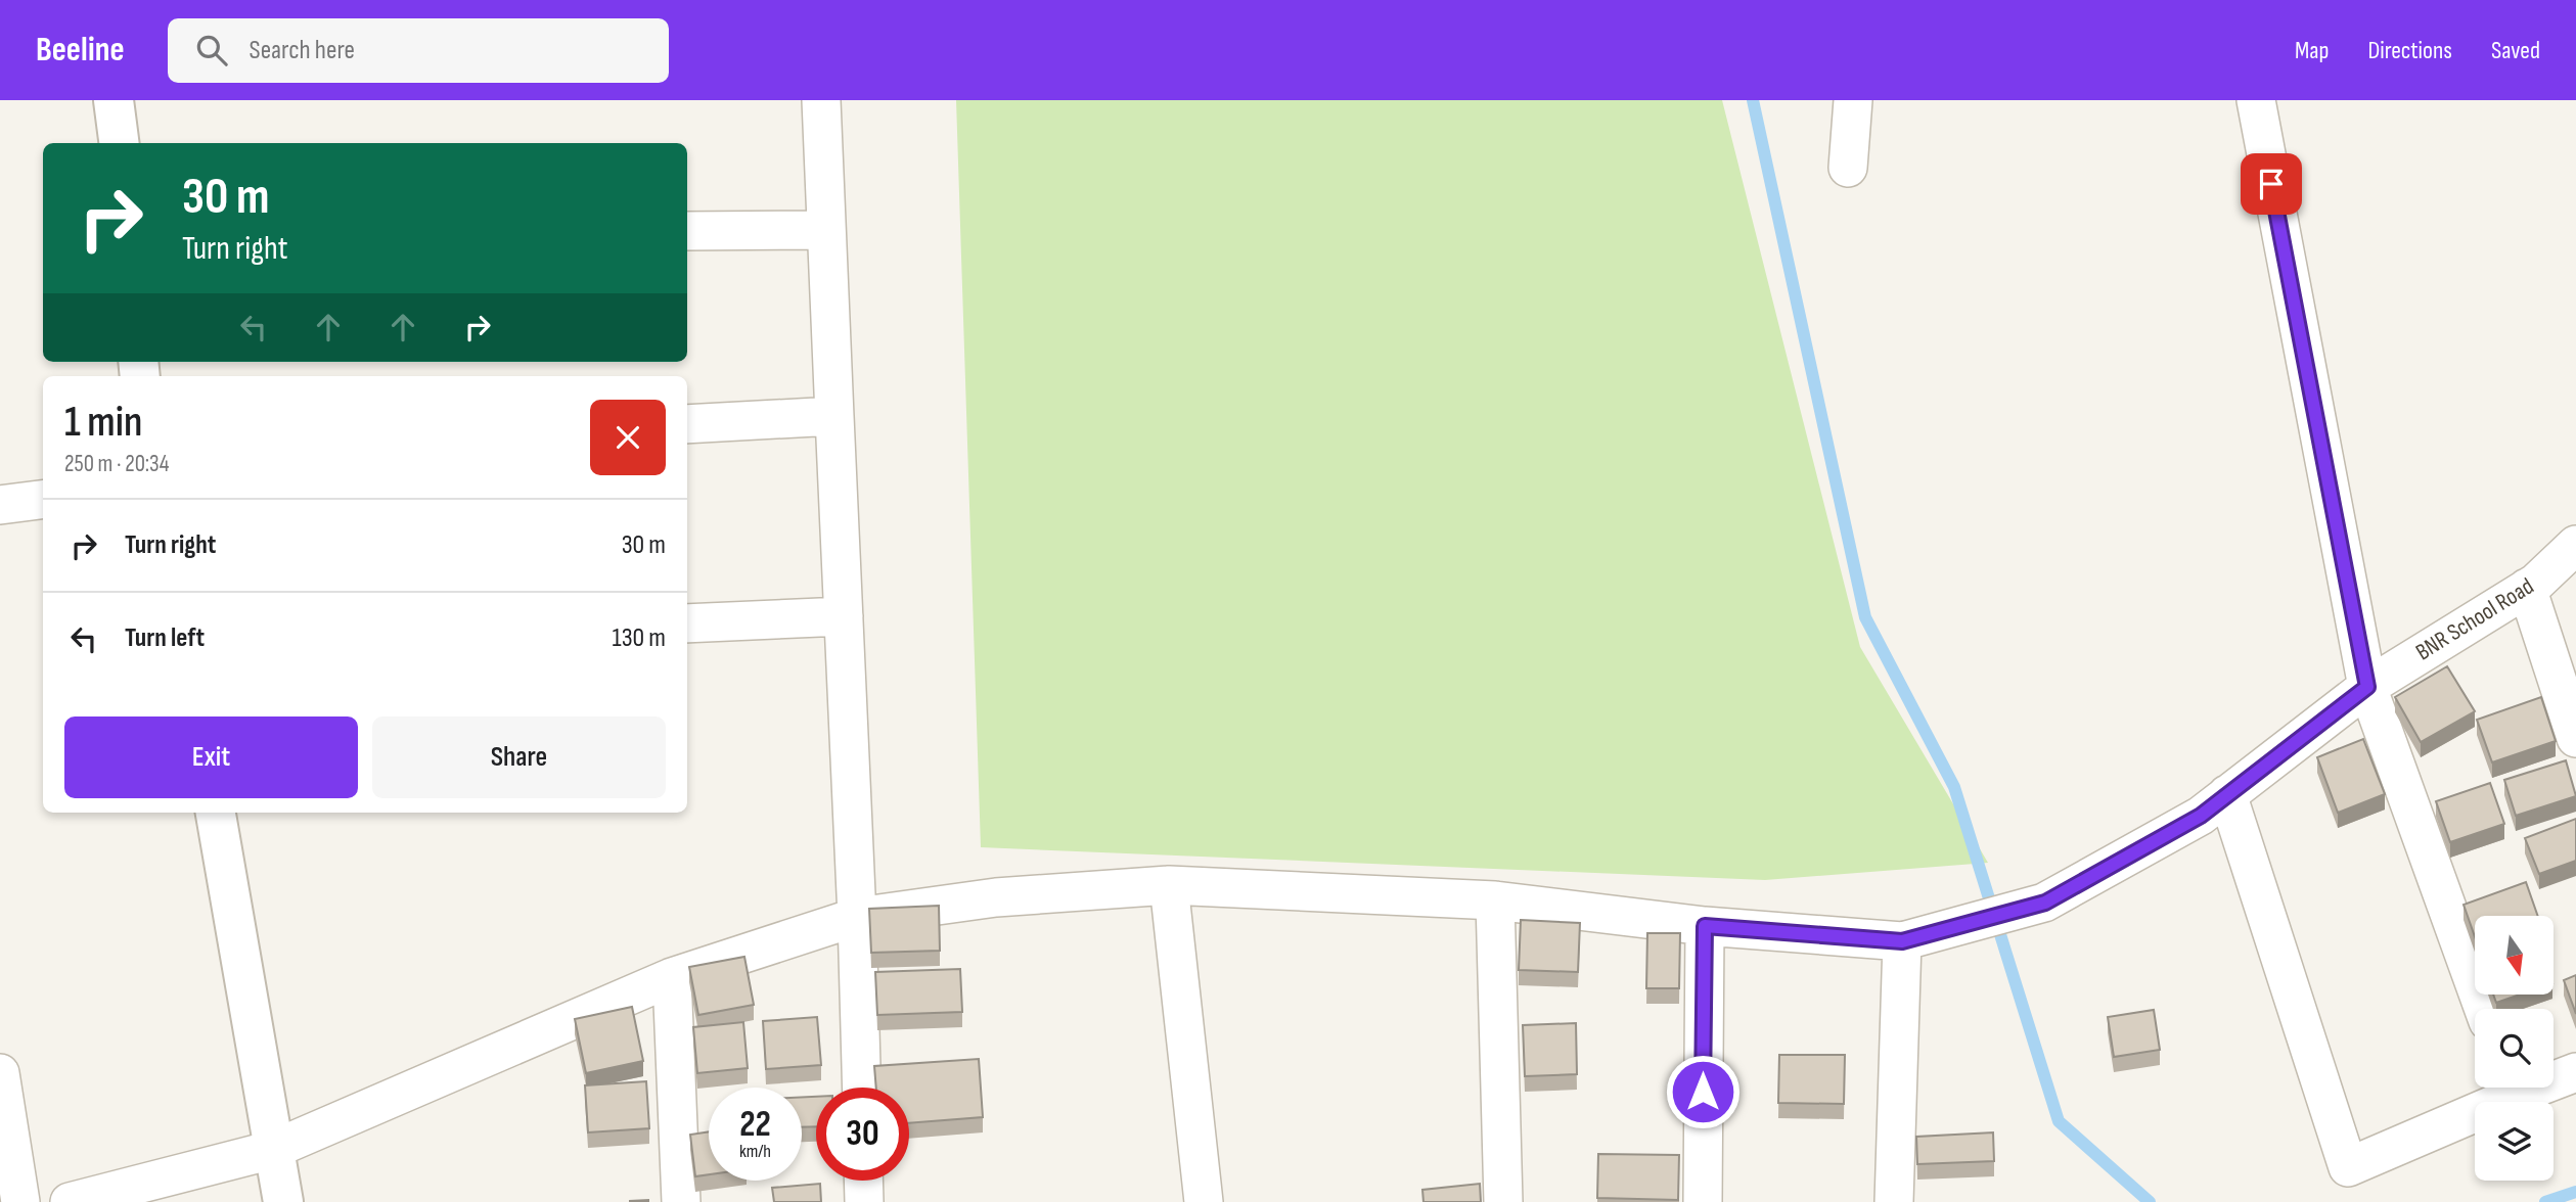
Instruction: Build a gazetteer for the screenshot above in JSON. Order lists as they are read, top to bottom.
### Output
{
  "streets": {
    "street": ["BNR School Road"]
  },
  "north": "bottom",
  "page": {
    "header": "Beeline",
    "search": "Search here",
    "nav": ["Map", "Directions", "Saved"],
    "turn": ["30 m", "Turn right"],
    "heading": ["1 min", "250 m · 20:34"],
    "list": [
      {
        "name": "Turn right",
        "value": "30 m"
      },
      {
        "name": "Turn left",
        "value": "130 m"
      }
    ],
    "buttons": ["Exit", "Share"],
    "speed": "22 km/h",
    "limit": "30"
  }
}
